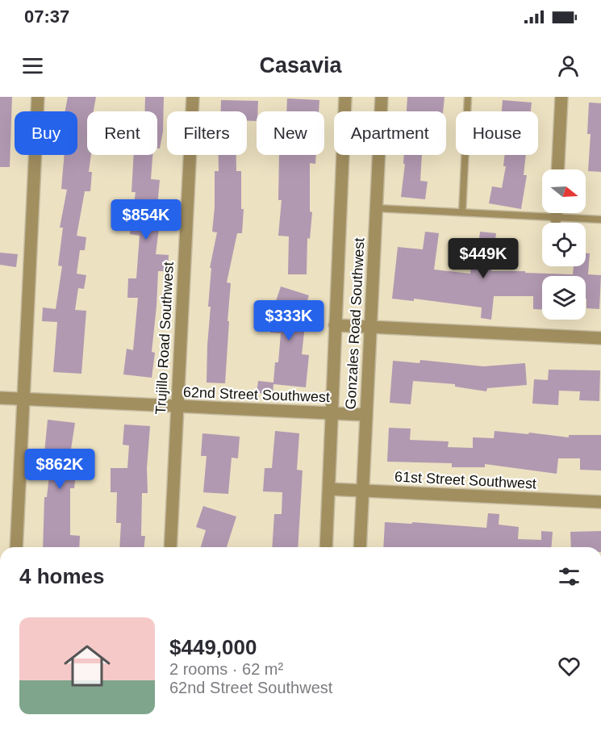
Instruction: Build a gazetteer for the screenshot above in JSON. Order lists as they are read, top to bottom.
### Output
{
  "streets": {
    "street": [
      "Gonzales Road Southwest",
      "Trujillo Road Southwest",
      "62nd Street Southwest",
      "61st Street Southwest"
    ]
  },
  "crossings": [
    ["Gonzales Road Southwest", "62nd Street Southwest"],
    ["Gonzales Road Southwest", "61st Street Southwest"],
    ["Trujillo Road Southwest", "62nd Street Southwest"]
  ],
  "north": "right",
  "page": {
    "status": "07:37",
    "header": "Casavia",
    "chip": [
      "Buy",
      "Rent",
      "Filters",
      "New",
      "Apartment",
      "House"
    ],
    "price": [
      "$854K",
      "$449K",
      "$333K",
      "$862K"
    ],
    "heading": "4 homes",
    "list": [
      {
        "name": "$449,000",
        "note": "2 rooms · 62 m² · 62nd Street Southwest"
      }
    ]
  }
}
